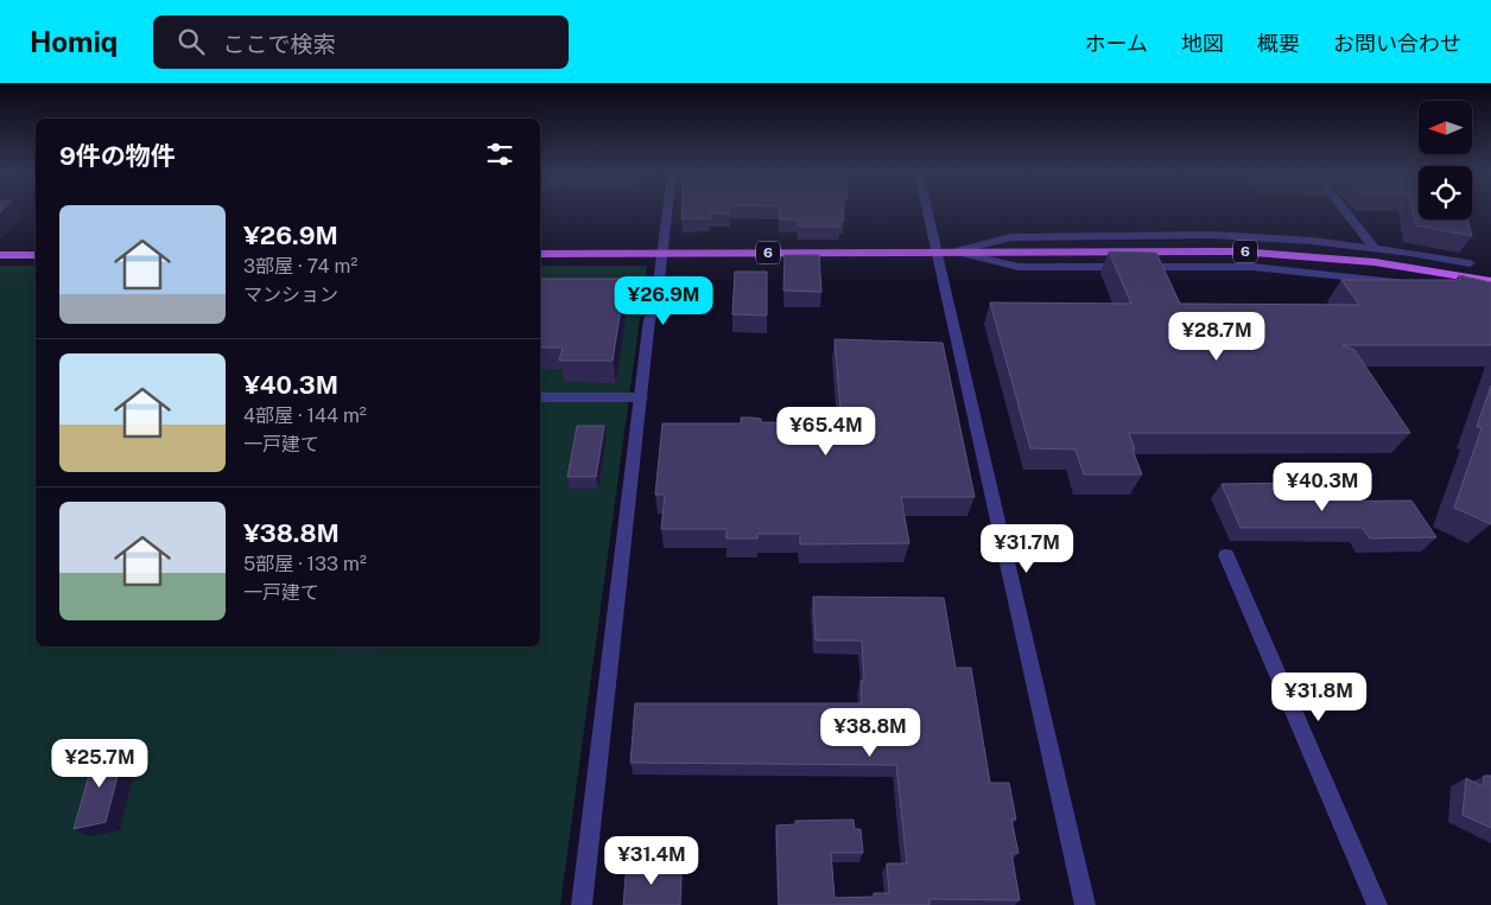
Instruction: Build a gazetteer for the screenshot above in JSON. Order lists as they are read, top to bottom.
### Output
{
  "streets": {
    "main road": ["6"]
  },
  "north": "left",
  "page": {
    "header": "Homiq",
    "search": "ここで検索",
    "nav": [
      "ホーム",
      "地図",
      "概要",
      "お問い合わせ"
    ],
    "heading": "9件の物件",
    "list": [
      {
        "name": "¥26.9M",
        "note": "3部屋 · 74 m² · マンション"
      },
      {
        "name": "¥40.3M",
        "note": "4部屋 · 144 m² · 一戸建て"
      },
      {
        "name": "¥38.8M",
        "note": "5部屋 · 133 m² · 一戸建て"
      }
    ],
    "price": [
      "¥26.9M",
      "¥28.7M",
      "¥65.4M",
      "¥40.3M",
      "¥31.7M",
      "¥31.8M",
      "¥38.8M",
      "¥25.7M",
      "¥31.4M"
    ]
  }
}
